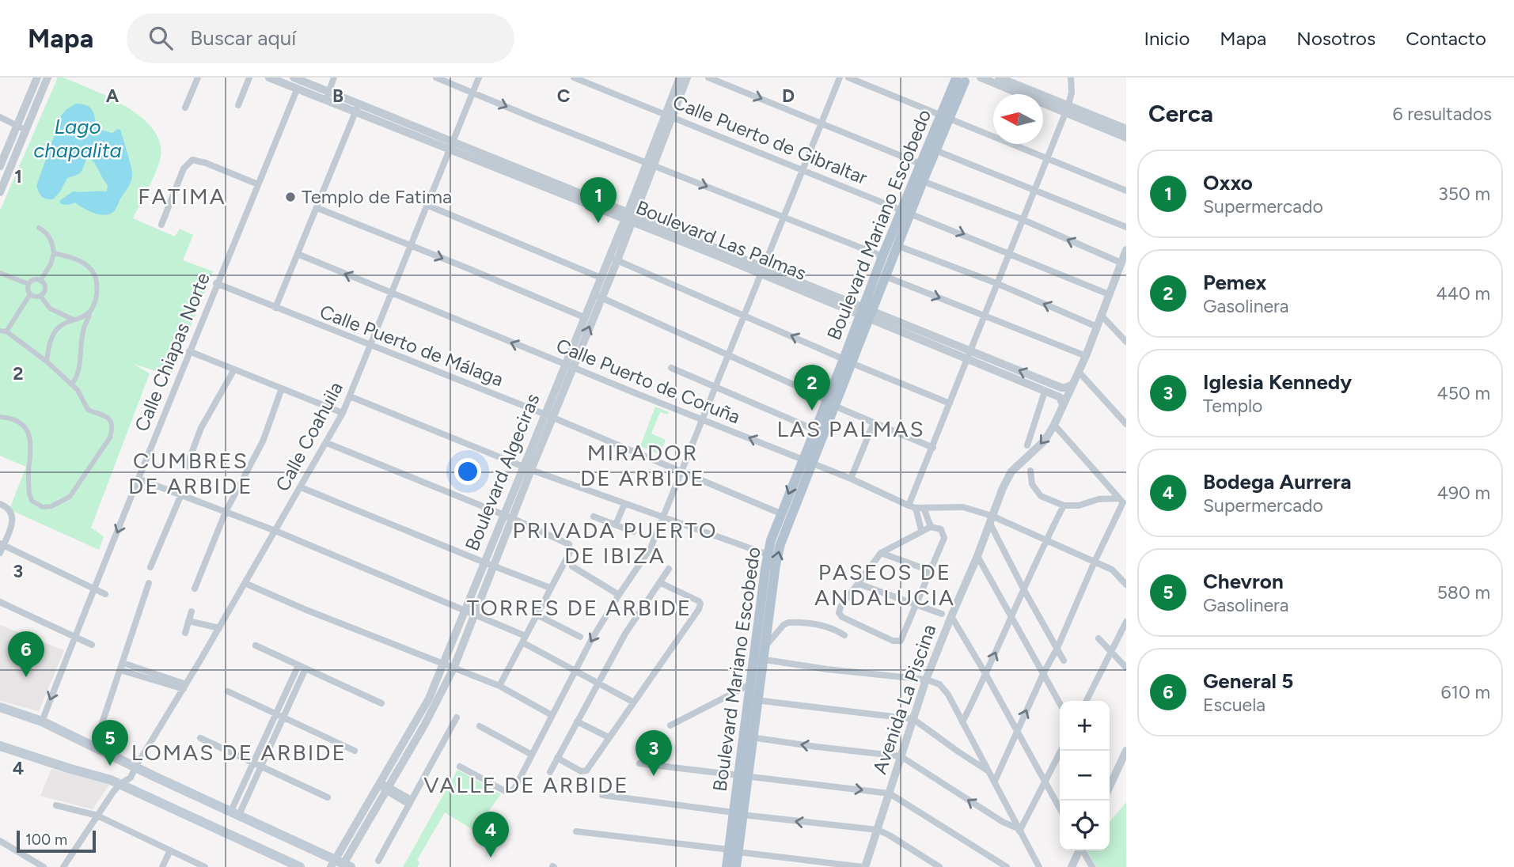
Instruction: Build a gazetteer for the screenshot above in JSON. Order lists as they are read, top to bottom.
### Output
{
  "streets": {
    "main road": ["Boulevard Mariano Escobedo"],
    "street": [
      "Calle Puerto de Gibraltar",
      "Boulevard Las Palmas",
      "Calle Puerto de Málaga",
      "Calle Chiapas Norte",
      "Calle Puerto de Coruña",
      "Calle Coahuila",
      "Boulevard Algeciras",
      "Avenida La Piscina"
    ]
  },
  "crossings": [
    ["Calle Puerto de Gibraltar", "Boulevard Mariano Escobedo"],
    ["Calle Puerto de Gibraltar", "Boulevard Algeciras"],
    ["Calle Puerto de Gibraltar", "Avenida La Piscina"],
    ["Boulevard Mariano Escobedo", "Boulevard Las Palmas"],
    ["Boulevard Mariano Escobedo", "Calle Puerto de Málaga"],
    ["Boulevard Mariano Escobedo", "Calle Puerto de Coruña"],
    ["Boulevard Las Palmas", "Calle Chiapas Norte"],
    ["Boulevard Las Palmas", "Calle Coahuila"],
    ["Boulevard Las Palmas", "Boulevard Algeciras"],
    ["Boulevard Las Palmas", "Avenida La Piscina"],
    ["Calle Puerto de Málaga", "Calle Chiapas Norte"],
    ["Calle Puerto de Málaga", "Calle Coahuila"],
    ["Calle Puerto de Málaga", "Boulevard Algeciras"],
    ["Calle Puerto de Coruña", "Calle Coahuila"],
    ["Calle Puerto de Coruña", "Boulevard Algeciras"],
    ["Calle Puerto de Coruña", "Avenida La Piscina"]
  ],
  "districts": [
    "FATIMA",
    "LAS PALMAS",
    "MIRADOR DE ARBIDE",
    "CUMBRES DE ARBIDE",
    "PRIVADA PUERTO DE IBIZA",
    "PASEOS DE ANDALUCIA",
    "TORRES DE ARBIDE",
    "LOMAS DE ARBIDE",
    "VALLE DE ARBIDE"
  ],
  "water": ["Lago chapalita"],
  "places": ["Templo de Fatima"],
  "scale_bar": "100 m",
  "north": "left",
  "page": {
    "header": "Mapa",
    "search": "Buscar aquí",
    "nav": [
      "Inicio",
      "Mapa",
      "Nosotros",
      "Contacto"
    ],
    "heading": ["Cerca", "6 resultados"],
    "list": [
      {
        "mark": "1",
        "name": "Oxxo",
        "note": "Supermercado",
        "value": "350 m"
      },
      {
        "mark": "2",
        "name": "Pemex",
        "note": "Gasolinera",
        "value": "440 m"
      },
      {
        "mark": "3",
        "name": "Iglesia Kennedy",
        "note": "Templo",
        "value": "450 m"
      },
      {
        "mark": "4",
        "name": "Bodega Aurrera",
        "note": "Supermercado",
        "value": "490 m"
      },
      {
        "mark": "5",
        "name": "Chevron",
        "note": "Gasolinera",
        "value": "580 m"
      },
      {
        "mark": "6",
        "name": "General 5",
        "note": "Escuela",
        "value": "610 m"
      }
    ],
    "pins": [
      "1",
      "2",
      "6",
      "5",
      "3",
      "4"
    ],
    "map_buttons": ["+", "−"],
    "scale": "100 m"
  },
  "grid": {
    "columns": [
      "A",
      "B",
      "C",
      "D"
    ],
    "rows": [
      "1",
      "2",
      "3",
      "4"
    ]
  }
}
